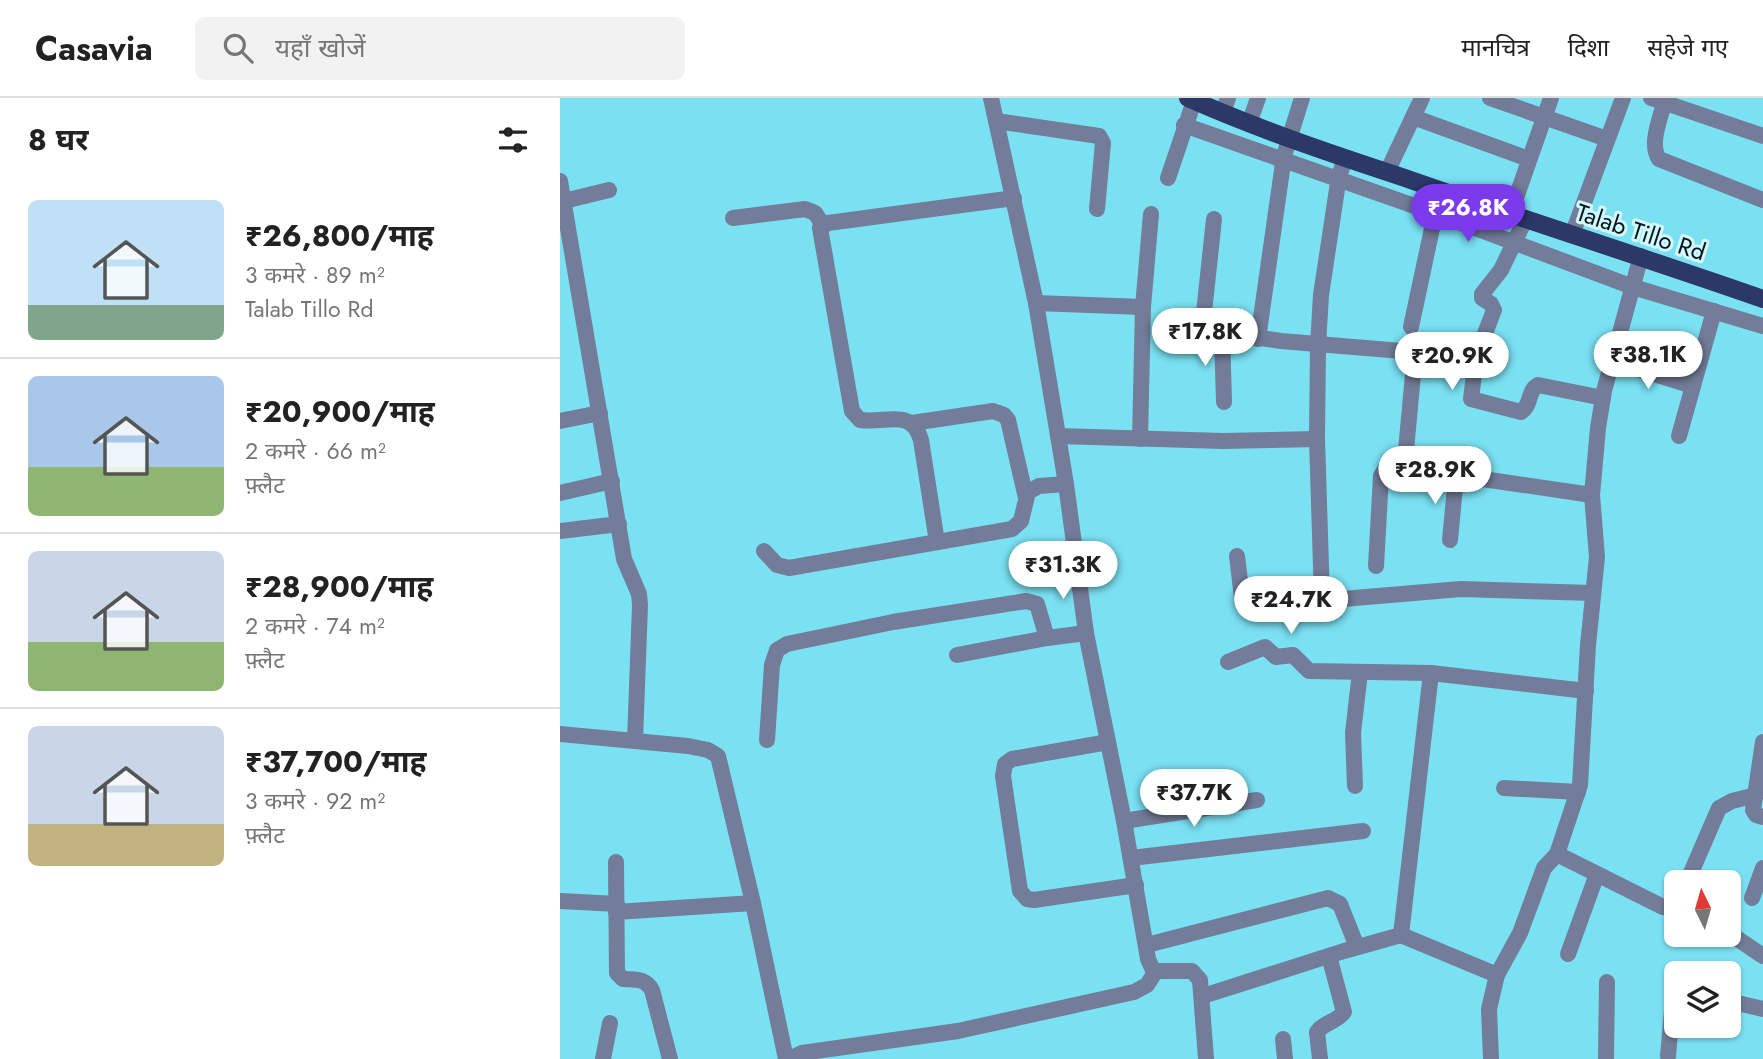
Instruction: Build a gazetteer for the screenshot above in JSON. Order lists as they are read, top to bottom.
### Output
{
  "streets": {
    "main road": ["Talab Tillo Rd"]
  },
  "north": "top",
  "page": {
    "header": "Casavia",
    "search": "यहाँ खोजें",
    "nav": ["मानचित्र", "दिशा", "सहेजे गए"],
    "heading": "8 घर",
    "list": [
      {
        "name": "₹26,800/माह",
        "note": "3 कमरे · 89 m² · Talab Tillo Rd"
      },
      {
        "name": "₹20,900/माह",
        "note": "2 कमरे · 66 m² · फ़्लैट"
      },
      {
        "name": "₹28,900/माह",
        "note": "2 कमरे · 74 m² · फ़्लैट"
      },
      {
        "name": "₹37,700/माह",
        "note": "3 कमरे · 92 m² · फ़्लैट"
      }
    ],
    "price": [
      "₹26.8K",
      "₹17.8K",
      "₹38.1K",
      "₹20.9K",
      "₹28.9K",
      "₹31.3K",
      "₹24.7K",
      "₹37.7K"
    ]
  }
}
